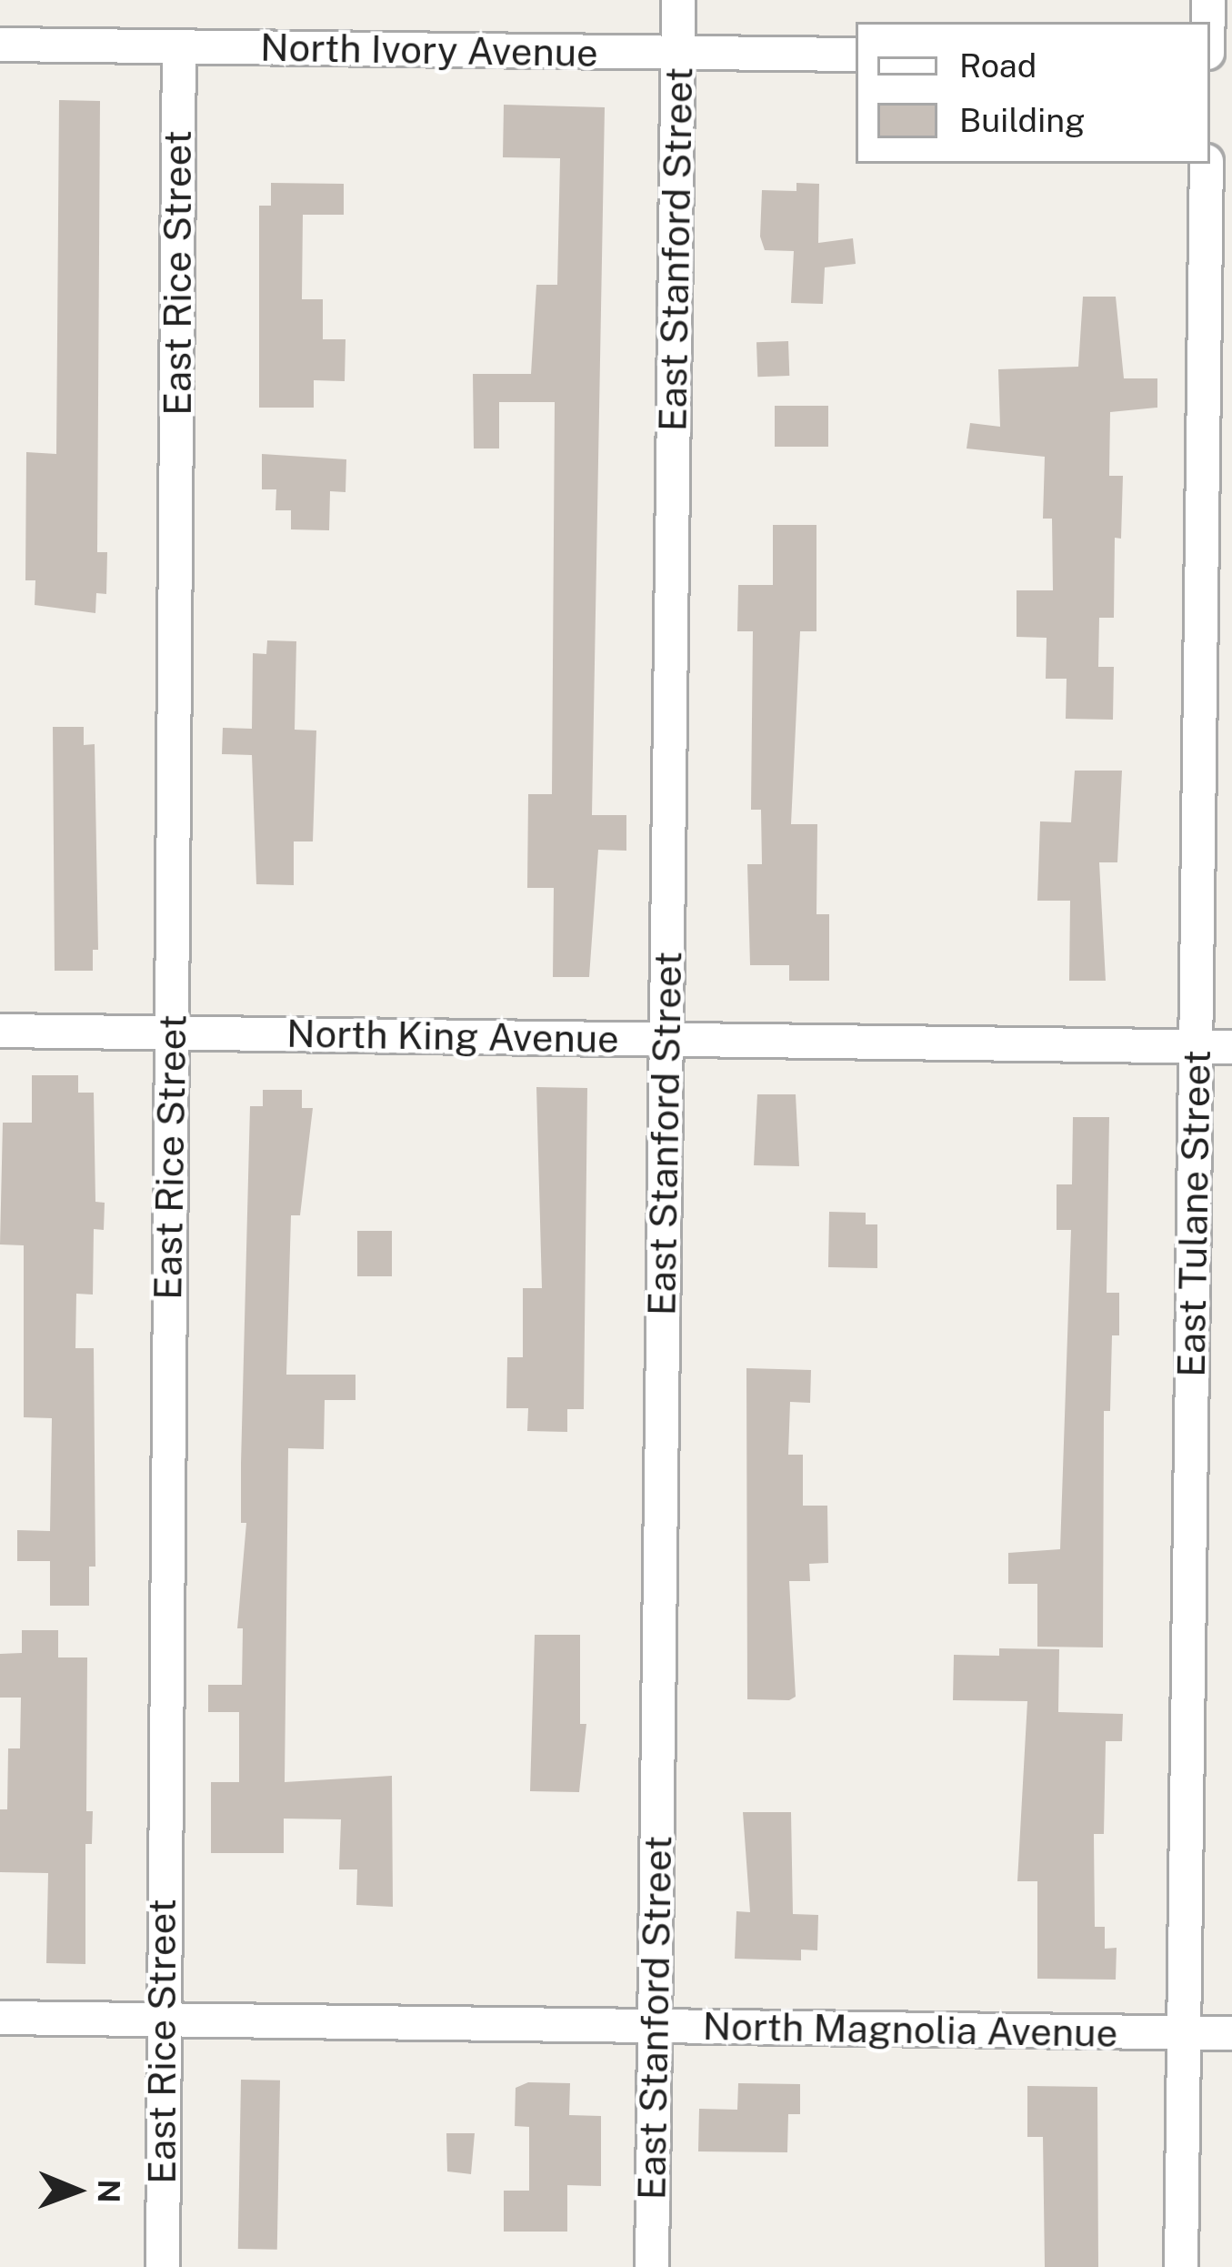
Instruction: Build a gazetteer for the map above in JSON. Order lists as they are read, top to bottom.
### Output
{
  "streets": {
    "street": [
      "North Ivory Avenue",
      "East Stanford Street",
      "East Rice Street",
      "North King Avenue",
      "East Tulane Street",
      "North Magnolia Avenue"
    ]
  },
  "crossings": [
    ["North Ivory Avenue", "East Stanford Street"],
    ["North Ivory Avenue", "East Rice Street"],
    ["East Stanford Street", "North King Avenue"],
    ["East Stanford Street", "North Magnolia Avenue"],
    ["East Rice Street", "North King Avenue"],
    ["East Rice Street", "North Magnolia Avenue"],
    ["North King Avenue", "East Tulane Street"],
    ["East Tulane Street", "North Magnolia Avenue"]
  ],
  "legend": ["Road", "Building"],
  "north": "right"
}
